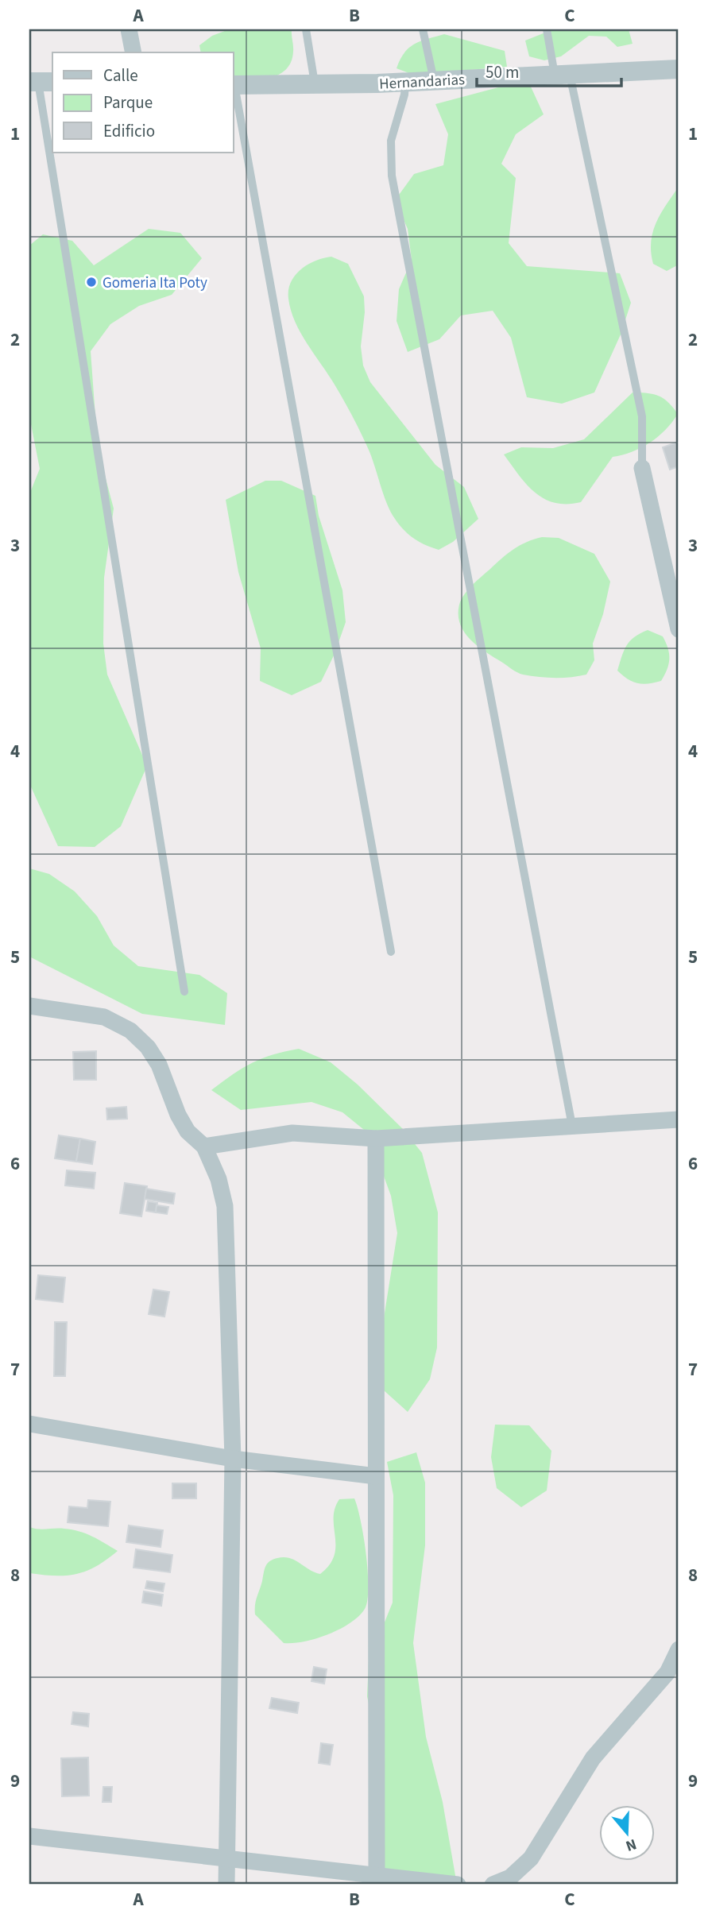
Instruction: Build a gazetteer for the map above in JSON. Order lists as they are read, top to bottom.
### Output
{
  "streets": {
    "street": ["Hernandarias"]
  },
  "places": ["Gomeria Ita Poty"],
  "legend": ["Calle", "Parque", "Edificio"],
  "scale_bar": "50 m",
  "north": "bottom",
  "grid": {
    "columns": ["A", "B", "C"],
    "rows": [
      "1",
      "2",
      "3",
      "4",
      "5",
      "6",
      "7",
      "8",
      "9"
    ]
  }
}
